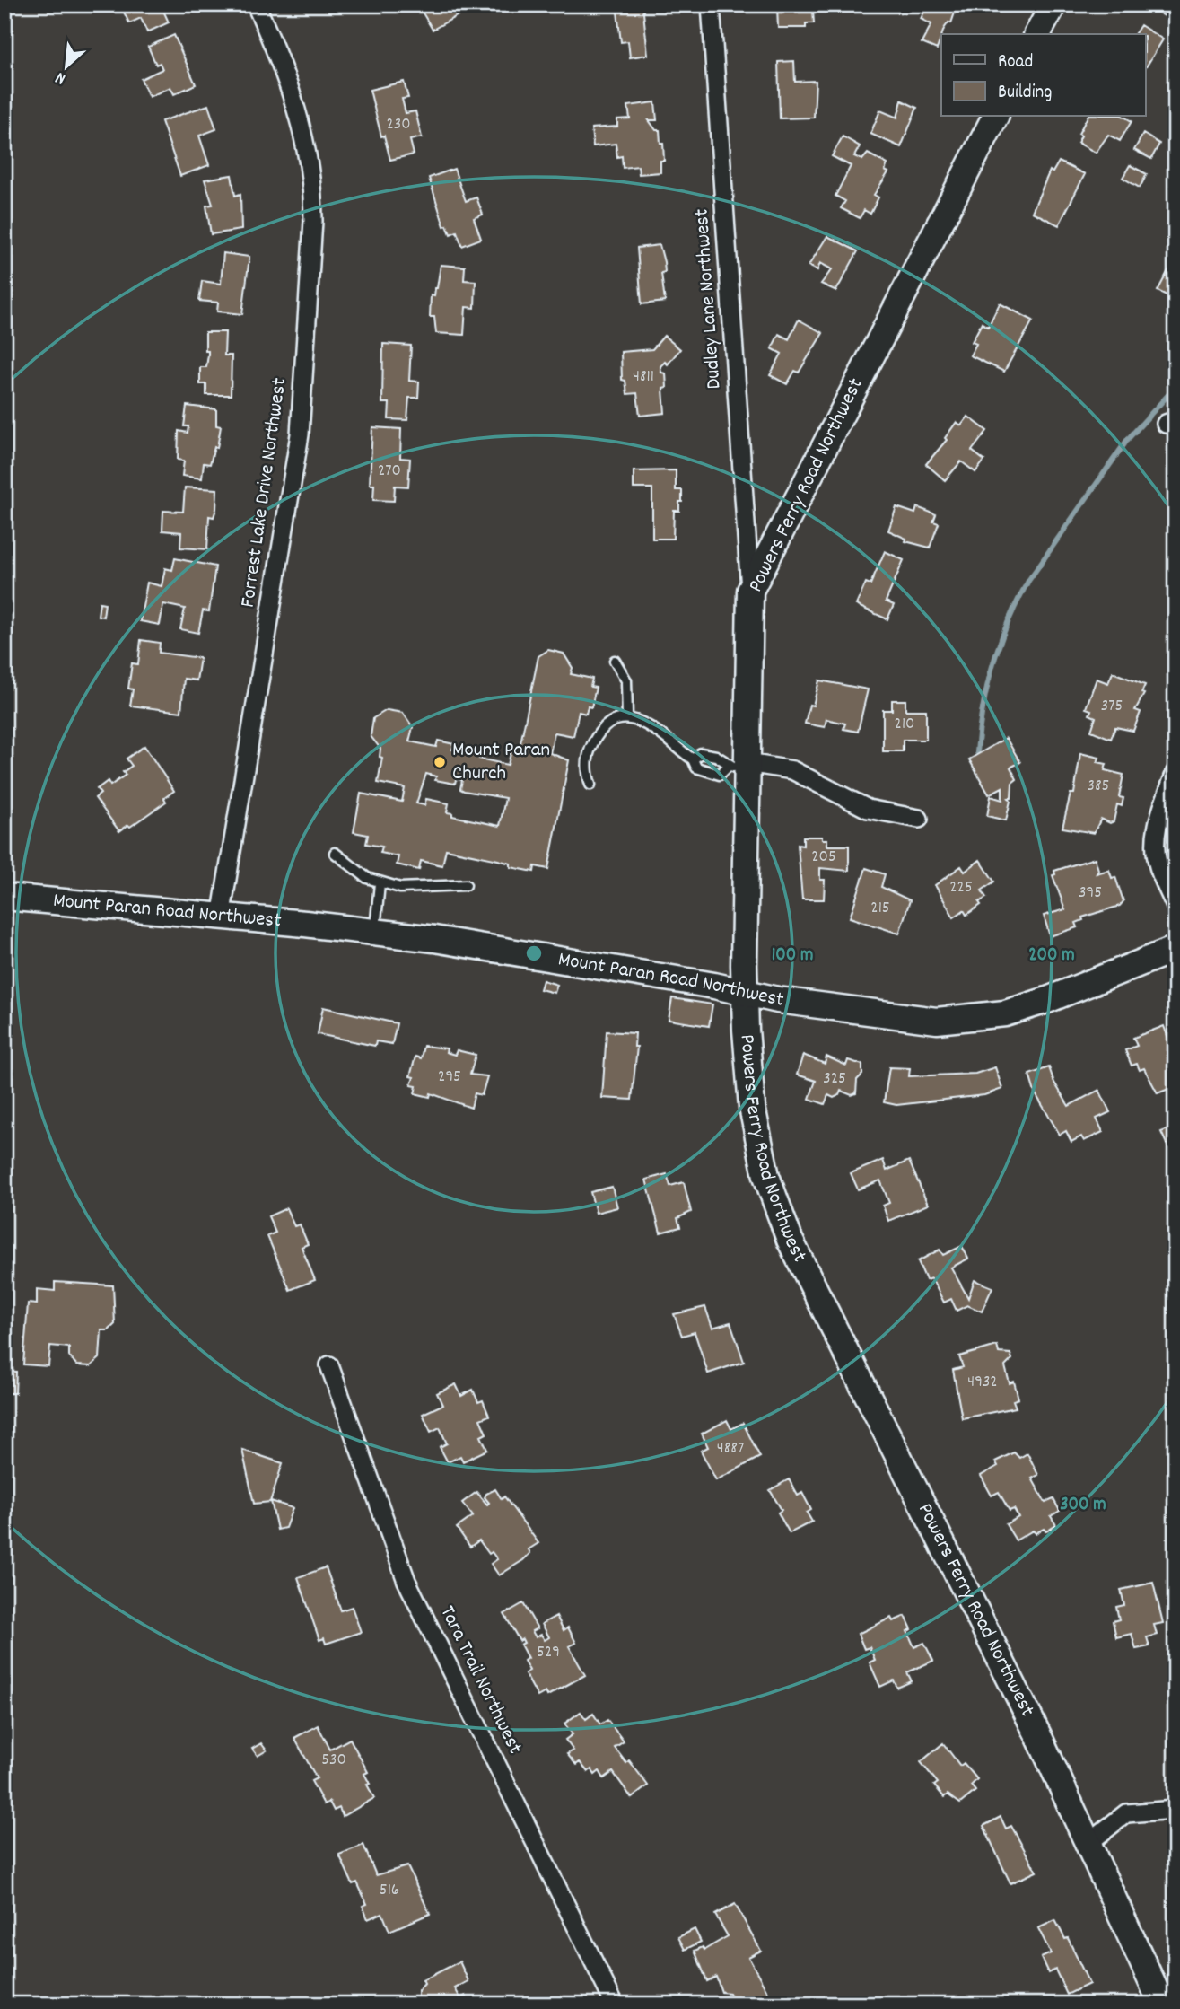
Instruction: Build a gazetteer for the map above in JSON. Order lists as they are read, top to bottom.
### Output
{
  "streets": {
    "street": [
      "Dudley Lane Northwest",
      "Powers Ferry Road Northwest",
      "Forrest Lake Drive Northwest",
      "Mount Paran Road Northwest",
      "Tara Trail Northwest"
    ]
  },
  "crossings": [
    ["Dudley Lane Northwest", "Powers Ferry Road Northwest"],
    ["Powers Ferry Road Northwest", "Mount Paran Road Northwest"],
    ["Forrest Lake Drive Northwest", "Mount Paran Road Northwest"]
  ],
  "places": ["Mount Paran Church"],
  "house_numbers": [
    "230",
    "4811",
    "270",
    "375",
    "210",
    "385",
    "205",
    "225",
    "395",
    "215",
    "295",
    "325",
    "4932",
    "4887",
    "529",
    "530",
    "516"
  ],
  "legend": ["Road", "Building"],
  "north": "bottom left",
  "rings": ["100 m", "200 m", "300 m"]
}
